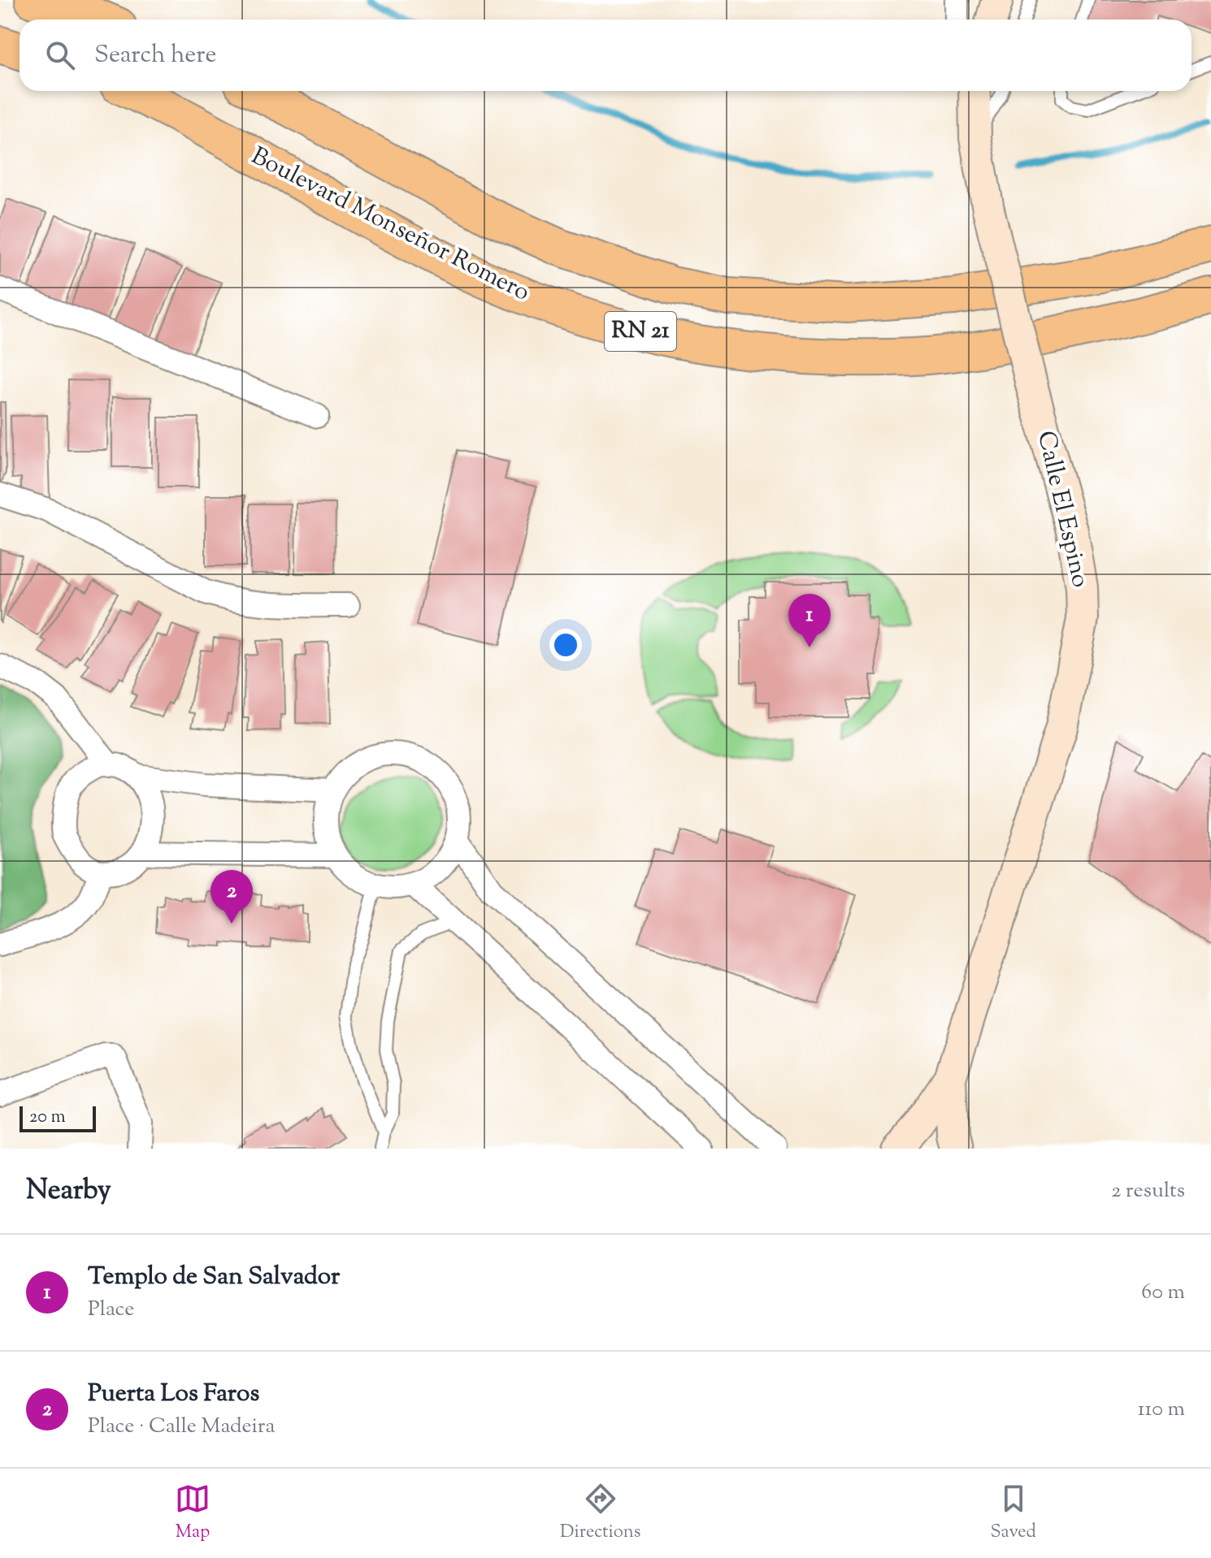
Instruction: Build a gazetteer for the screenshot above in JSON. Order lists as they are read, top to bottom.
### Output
{
  "streets": {
    "highway": ["Boulevard Monseñor Romero", "RN 21"],
    "street": ["Calle El Espino"]
  },
  "scale_bar": "20 m",
  "page": {
    "search": "Search here",
    "pins": ["1", "2"],
    "scale": "20 m",
    "heading": ["Nearby", "2 results"],
    "list": [
      {
        "mark": "1",
        "name": "Templo de San Salvador",
        "note": "Place",
        "value": "60 m"
      },
      {
        "mark": "2",
        "name": "Puerta Los Faros",
        "note": "Place · Calle Madeira",
        "value": "110 m"
      }
    ],
    "nav": ["Map", "Directions", "Saved"]
  }
}
